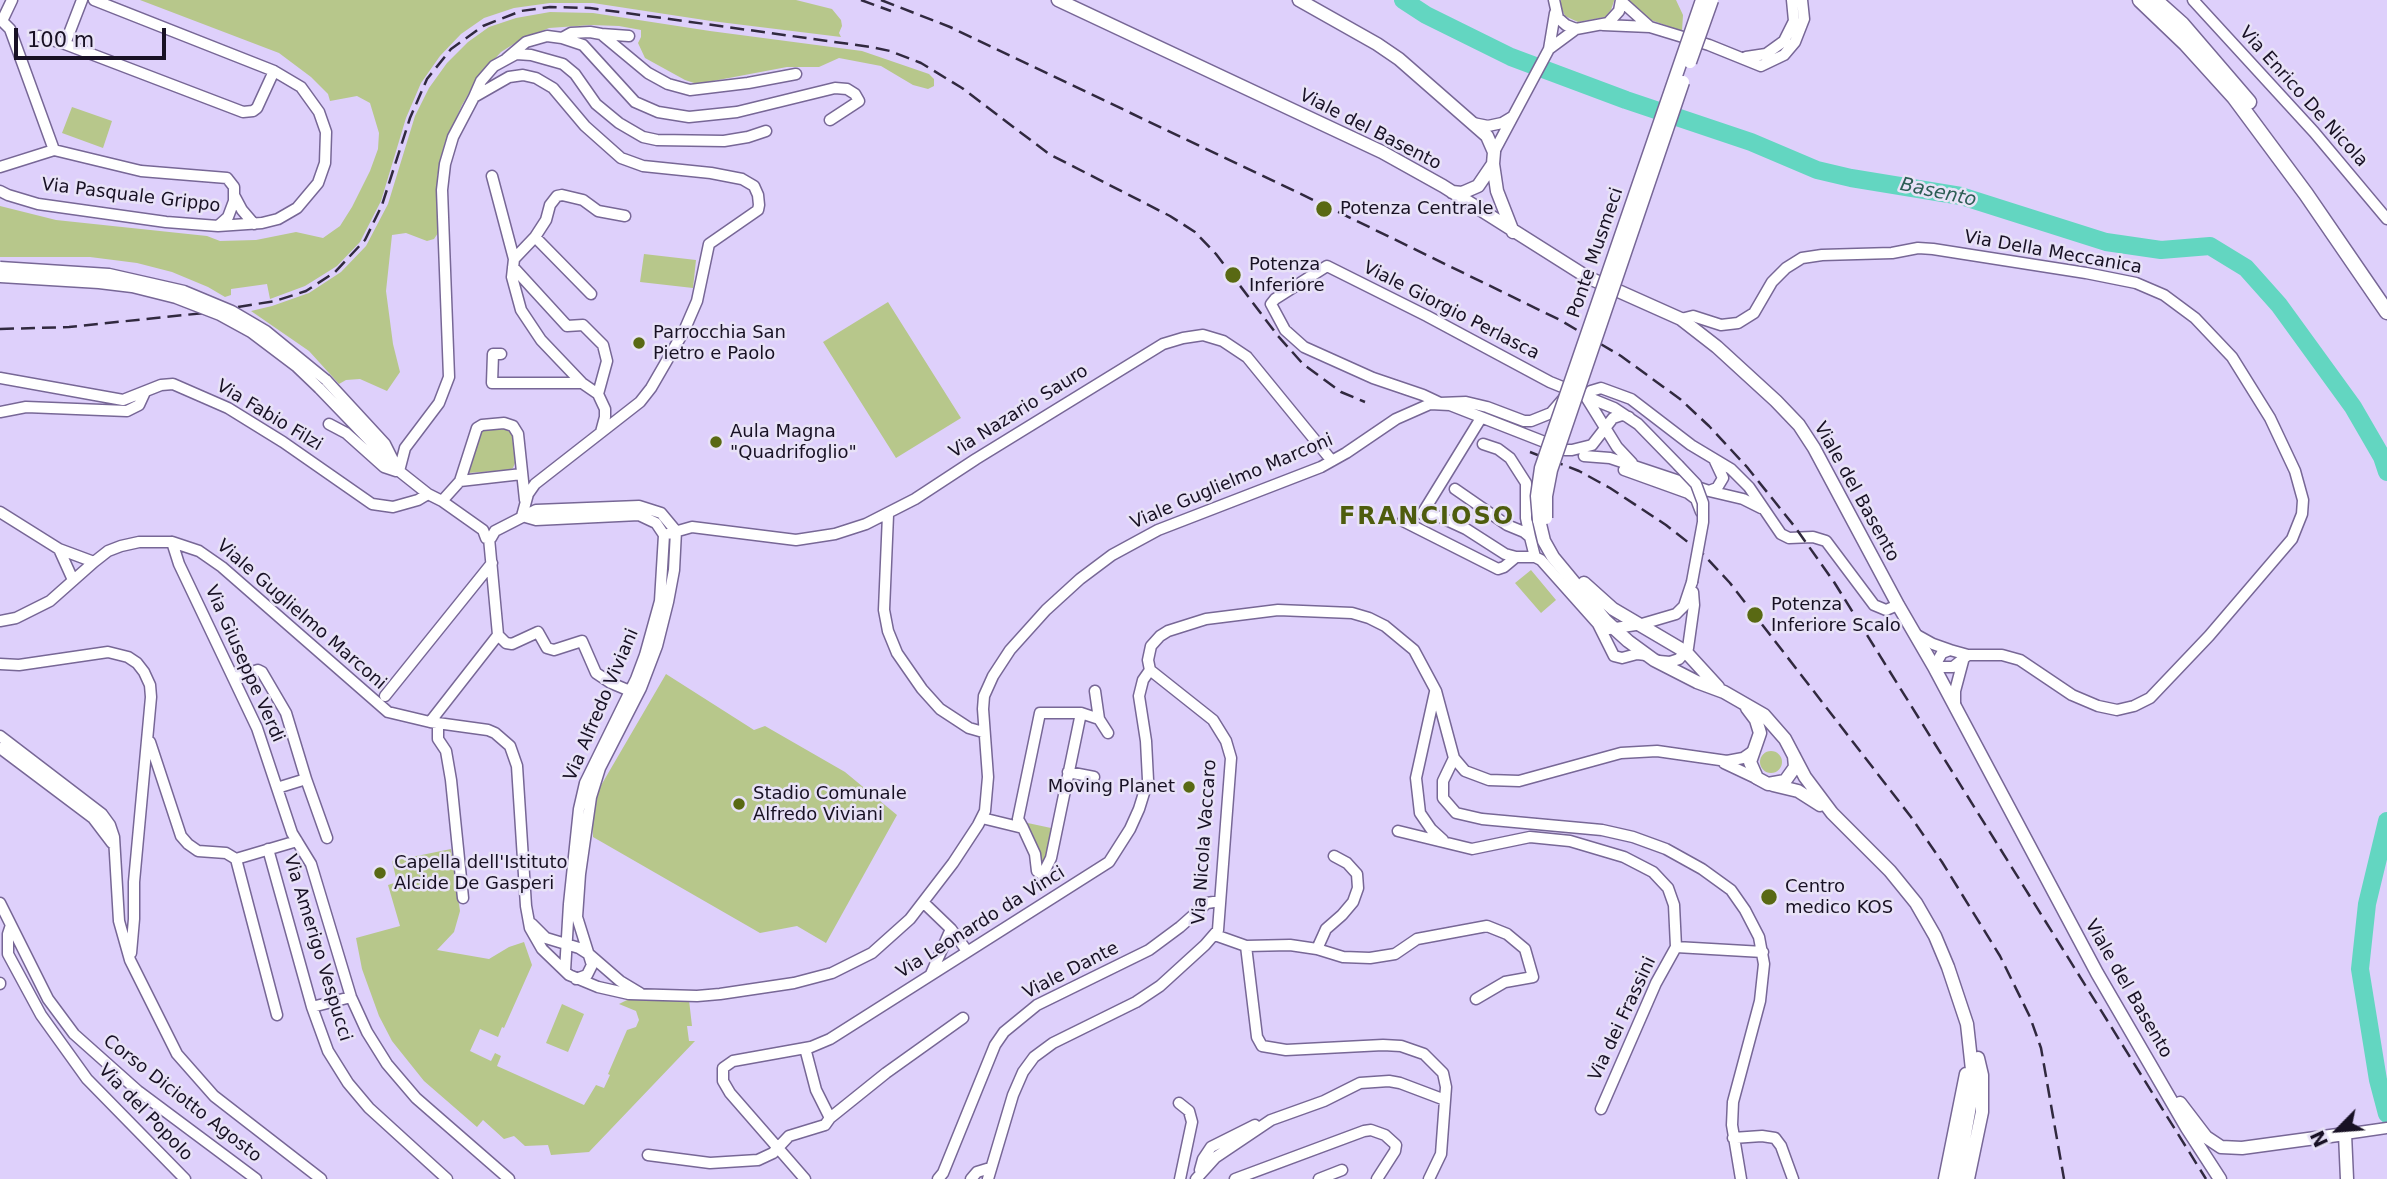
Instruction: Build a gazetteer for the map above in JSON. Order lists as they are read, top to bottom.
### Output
{
  "streets": {
    "main road": ["Viale del Basento", "Ponte Musmeci"],
    "street": [
      "Via Enrico De Nicola",
      "Via Pasquale Grippo",
      "Via Della Meccanica",
      "Viale Giorgio Perlasca",
      "Via Nazario Sauro",
      "Via Fabio Filzi",
      "Viale Guglielmo Marconi",
      "Via Giuseppe Verdi",
      "Via Alfredo Viviani",
      "Via Nicola Vaccaro",
      "Via Leonardo da Vinci",
      "Via Amerigo Vespucci",
      "Viale Dante",
      "Via dei Frassini",
      "Corso Diciotto Agosto",
      "Via del Popolo"
    ]
  },
  "crossings": [
    ["Viale del Basento", "Via Della Meccanica"],
    ["Ponte Musmeci", "Viale Giorgio Perlasca"],
    ["Viale Giorgio Perlasca", "Viale Guglielmo Marconi"],
    ["Via Nazario Sauro", "Viale Guglielmo Marconi"],
    ["Via Nazario Sauro", "Via Alfredo Viviani"],
    ["Viale Guglielmo Marconi", "Via Giuseppe Verdi"],
    ["Viale Guglielmo Marconi", "Via Alfredo Viviani"],
    ["Viale Guglielmo Marconi", "Via Leonardo da Vinci"],
    ["Via Nicola Vaccaro", "Via Leonardo da Vinci"],
    ["Via Nicola Vaccaro", "Viale Dante"],
    ["Corso Diciotto Agosto", "Via del Popolo"]
  ],
  "districts": ["FRANCIOSO"],
  "water": ["Basento"],
  "places": [
    "Potenza Centrale",
    "Potenza Inferiore",
    "Parrocchia San Pietro e Paolo",
    "Aula Magna \"Quadrifoglio\"",
    "Potenza Inferiore Scalo",
    "Moving Planet",
    "Stadio Comunale Alfredo Viviani",
    "Capella dell'Istituto Alcide De Gasperi",
    "Centro medico KOS"
  ],
  "scale_bar": "100 m",
  "north": "bottom left"
}
